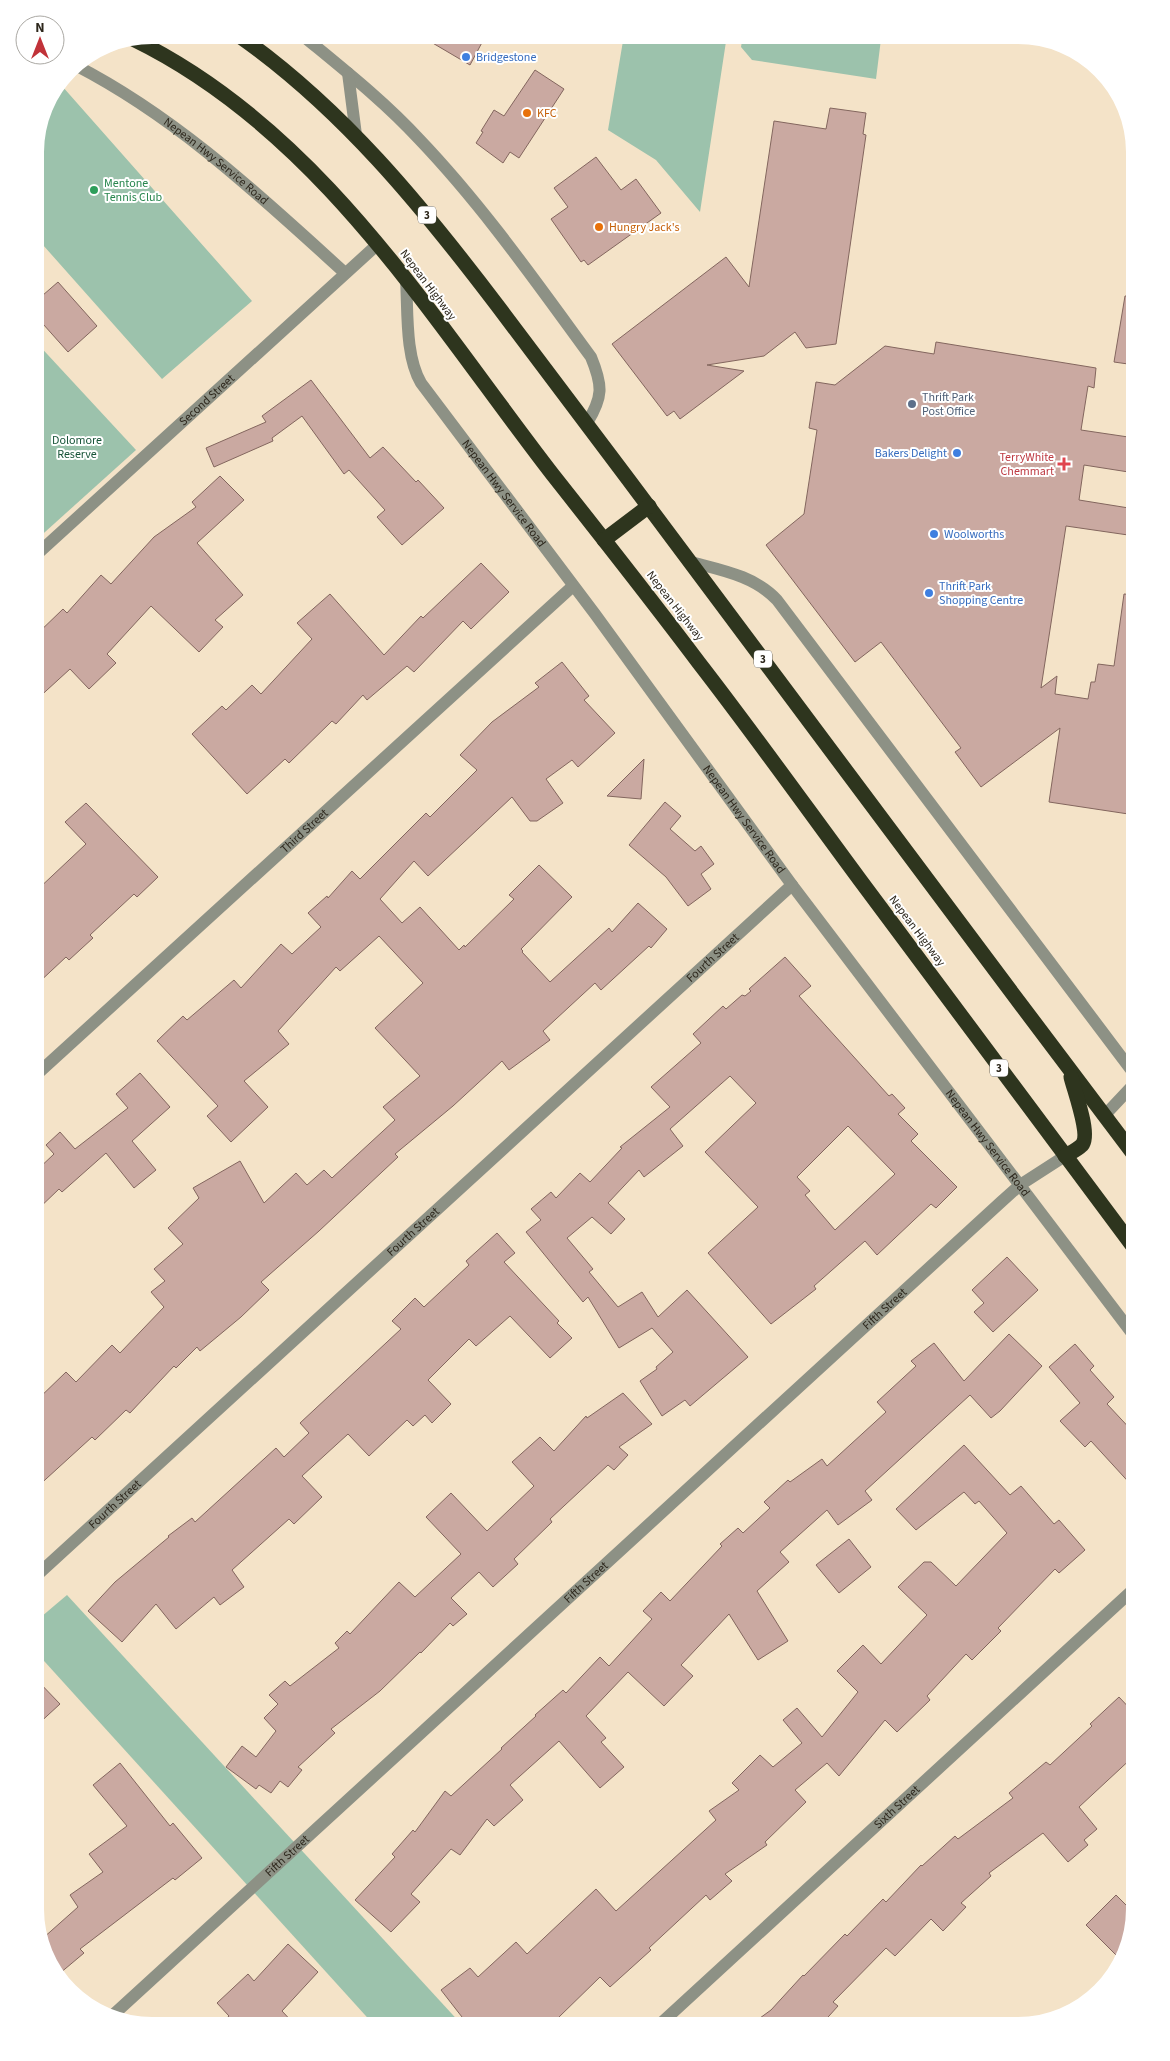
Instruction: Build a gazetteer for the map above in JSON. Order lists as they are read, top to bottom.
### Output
{
  "streets": {
    "highway": ["3", "Nepean Highway"],
    "street": [
      "Nepean Hwy Service Road",
      "Second Street",
      "Third Street",
      "Fourth Street",
      "Fifth Street",
      "Sixth Street"
    ]
  },
  "crossings": [
    ["Nepean Hwy Service Road", "Nepean Highway"],
    ["Nepean Hwy Service Road", "Second Street"],
    ["Nepean Hwy Service Road", "Third Street"],
    ["Nepean Hwy Service Road", "Fourth Street"],
    ["Nepean Hwy Service Road", "Fifth Street"],
    ["Nepean Highway", "Second Street"],
    ["Nepean Highway", "Fifth Street"]
  ],
  "parks": ["Dolomore Reserve"],
  "places": {
    "other": [
      "Bridgestone",
      "KFC",
      "Mentone Tennis Club",
      "Hungry Jack's",
      "Thrift Park Post Office",
      "Bakers Delight",
      "Woolworths",
      "Thrift Park Shopping Centre"
    ],
    "health": ["TerryWhite Chemmart"]
  },
  "north": "top"
}
